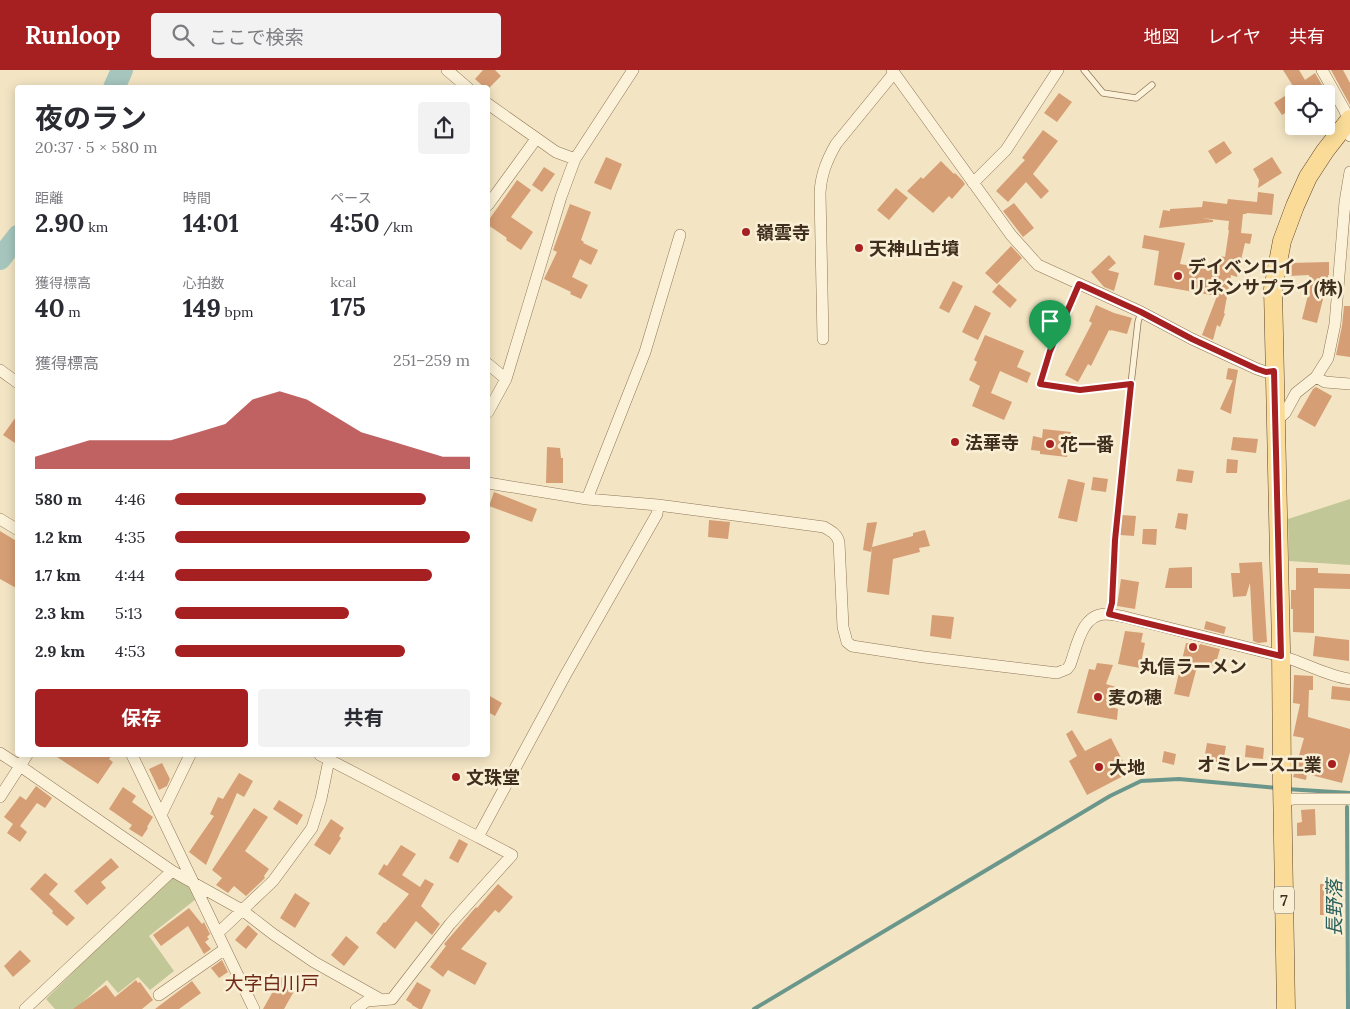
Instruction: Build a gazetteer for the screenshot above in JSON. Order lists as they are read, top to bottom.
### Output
{
  "streets": {
    "main road": ["7"]
  },
  "districts": ["大字白川戸"],
  "water": ["長野落"],
  "places": [
    "嶺雲寺",
    "天神山古墳",
    "デイベンロイ リネンサプライ(株)",
    "法華寺",
    "花一番",
    "丸信ラーメン",
    "麦の穂",
    "オミレース工業",
    "大地",
    "文珠堂"
  ],
  "page": {
    "header": "Runloop",
    "search": "ここで検索",
    "nav": ["地図", "レイヤ", "共有"],
    "heading": ["夜のラン", "20:37 · 5 × 580 m"],
    "stats": [
      ["距離", "2.90 km"],
      ["時間", "14:01"],
      ["ペース", "4:50 /km"],
      ["獲得標高", "40 m"],
      ["心拍数", "149 bpm"],
      ["kcal", "175"]
    ],
    "chart": ["獲得標高", "251–259 m"],
    "list": [
      {
        "name": "580 m",
        "note": "4:46"
      },
      {
        "name": "1.2 km",
        "note": "4:35"
      },
      {
        "name": "1.7 km",
        "note": "4:44"
      },
      {
        "name": "2.3 km",
        "note": "5:13"
      },
      {
        "name": "2.9 km",
        "note": "4:53"
      }
    ],
    "buttons": ["保存", "共有"]
  }
}
